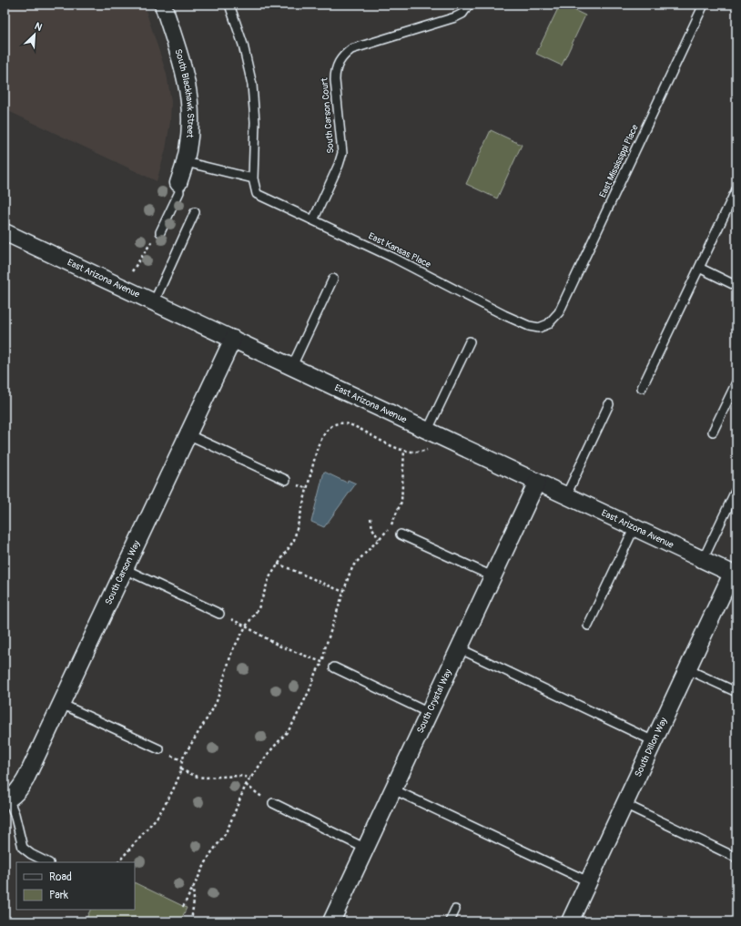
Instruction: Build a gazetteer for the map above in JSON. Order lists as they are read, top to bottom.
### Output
{
  "streets": {
    "street": [
      "South Blackhawk Street",
      "East Arizona Avenue",
      "South Carson Way",
      "South Crystal Way",
      "South Dillon Way"
    ],
    "lane": ["South Carson Court", "East Mississippi Place", "East Kansas Place"]
  },
  "crossings": [
    ["South Carson Court", "East Kansas Place"],
    ["East Mississippi Place", "East Kansas Place"],
    ["East Arizona Avenue", "South Carson Way"],
    ["East Arizona Avenue", "South Crystal Way"],
    ["East Arizona Avenue", "South Dillon Way"]
  ],
  "legend": ["Road", "Park"],
  "north": "top right"
}
